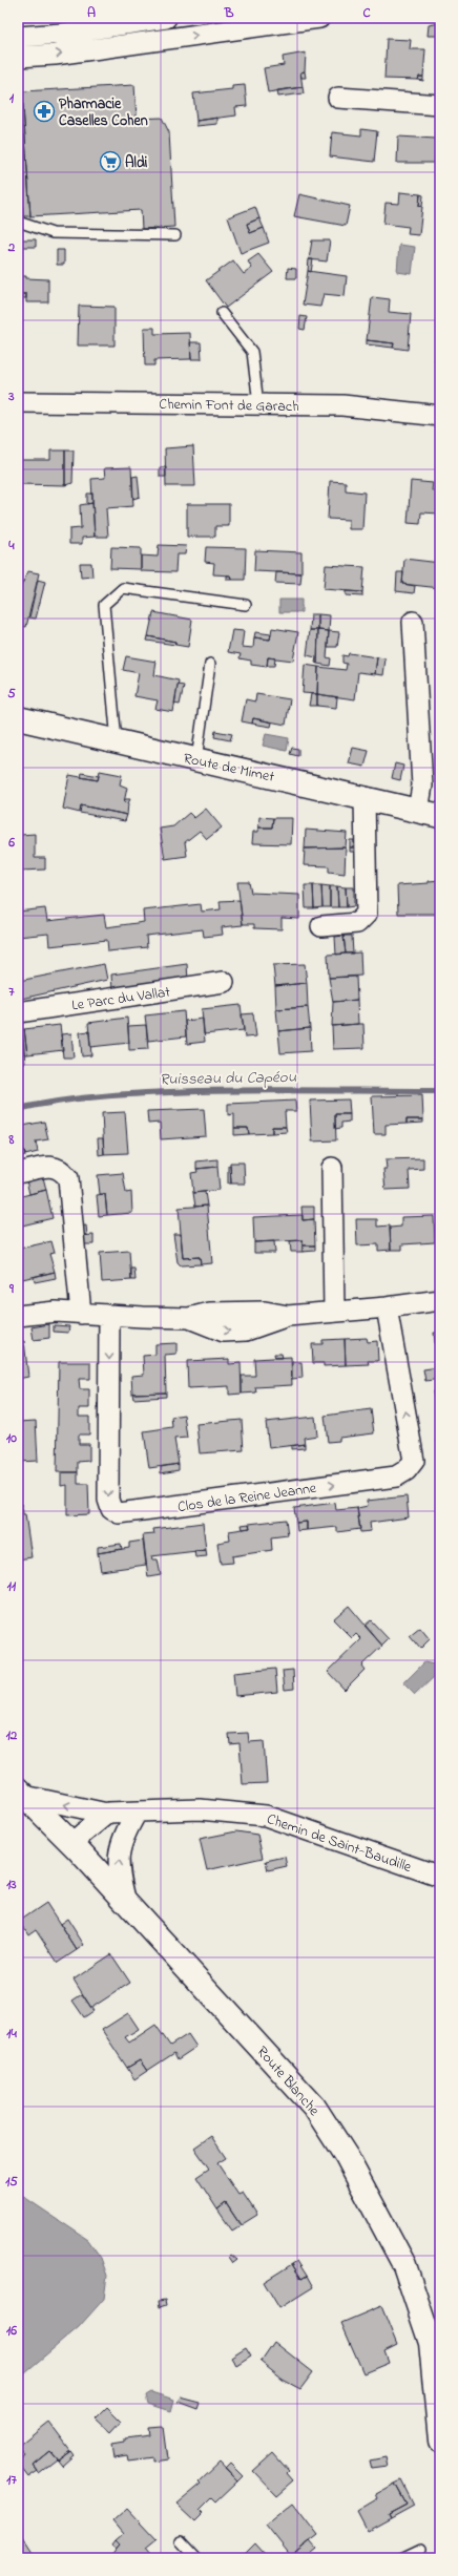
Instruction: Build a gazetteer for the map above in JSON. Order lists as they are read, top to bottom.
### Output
{
  "streets": {
    "street": [
      "Chemin Font de Garach",
      "Route de Mimet",
      "Le Parc du Vallat",
      "Clos de la Reine Jeanne",
      "Chemin de Saint-Baudille",
      "Route Blanche"
    ]
  },
  "crossings": [
    ["Chemin de Saint-Baudille", "Route Blanche"]
  ],
  "water": ["Ruisseau du Capéou"],
  "places": {
    "pharmacy": ["Pharmacie Caselles Cohen"],
    "supermarket": ["Aldi"]
  },
  "grid": {
    "columns": ["A", "B", "C"],
    "rows": [
      "1",
      "2",
      "3",
      "4",
      "5",
      "6",
      "7",
      "8",
      "9",
      "10",
      "11",
      "12",
      "13",
      "14",
      "15",
      "16",
      "17"
    ]
  }
}
